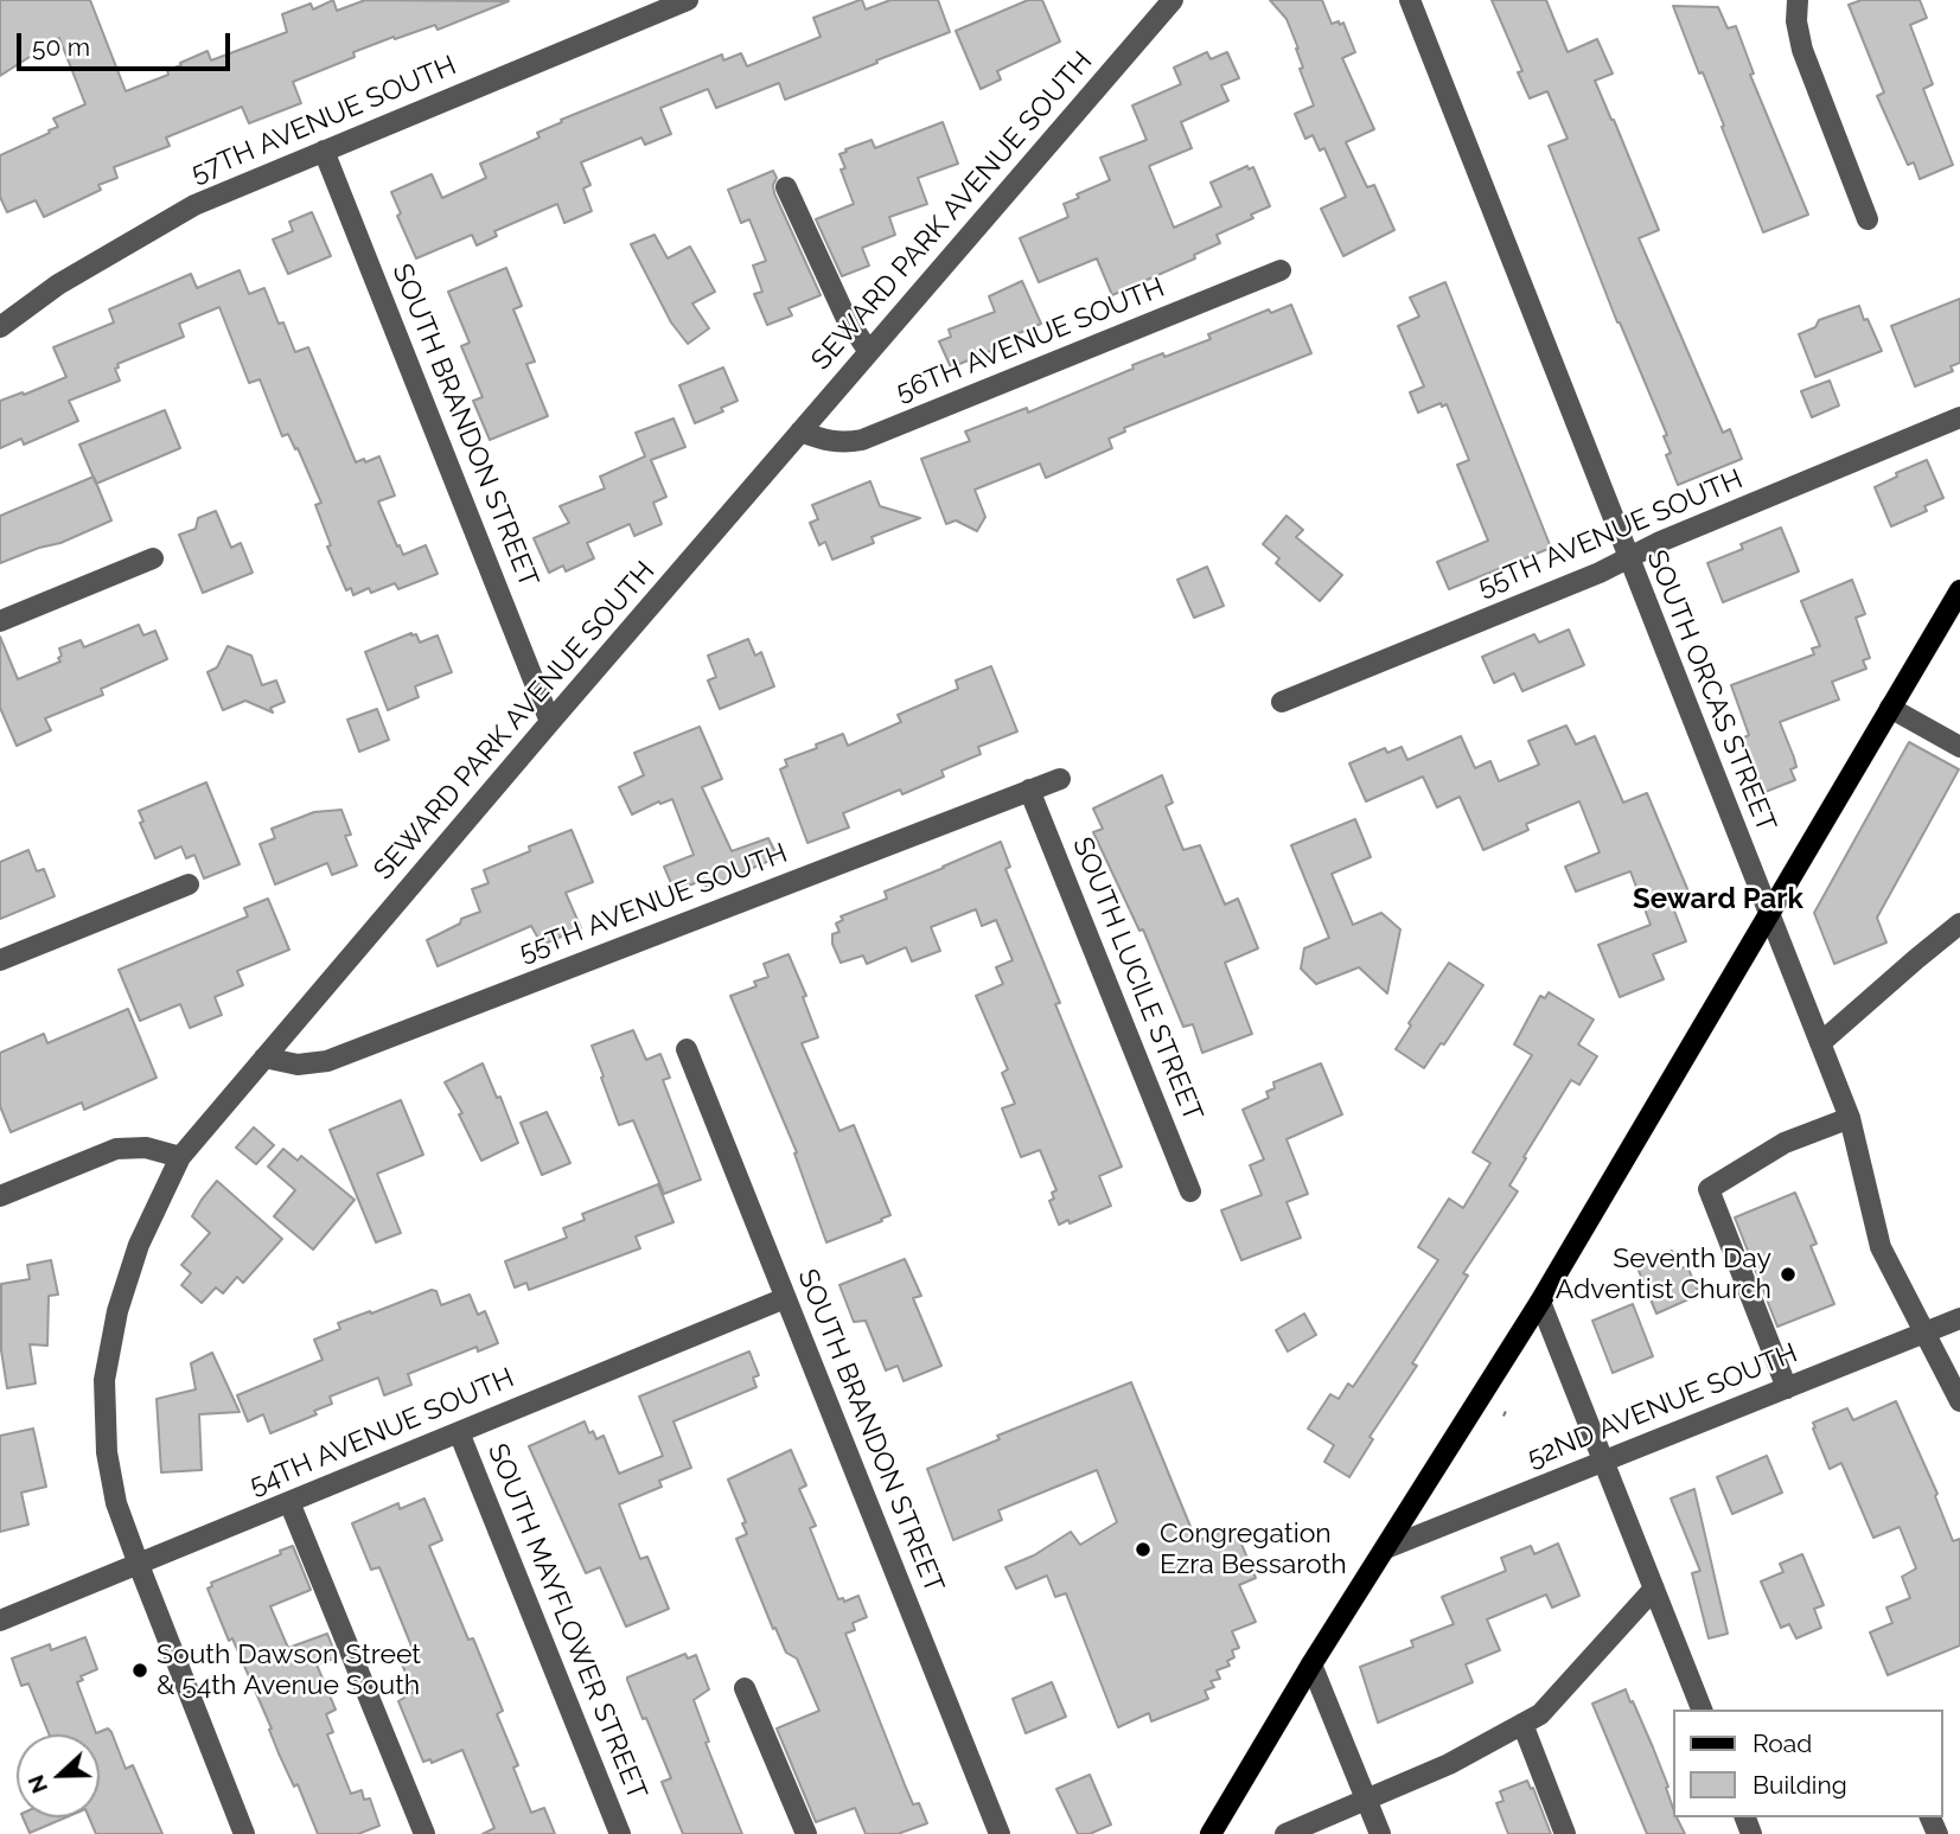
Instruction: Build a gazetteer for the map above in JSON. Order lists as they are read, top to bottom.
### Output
{
  "streets": {
    "street": [
      "57TH AVENUE SOUTH",
      "SEWARD PARK AVENUE SOUTH",
      "56TH AVENUE SOUTH",
      "SOUTH BRANDON STREET",
      "55TH AVENUE SOUTH",
      "SOUTH ORCAS STREET",
      "SOUTH LUCILE STREET",
      "52ND AVENUE SOUTH",
      "54TH AVENUE SOUTH",
      "SOUTH MAYFLOWER STREET"
    ]
  },
  "crossings": [
    ["57TH AVENUE SOUTH", "SOUTH BRANDON STREET"],
    ["SEWARD PARK AVENUE SOUTH", "56TH AVENUE SOUTH"],
    ["SEWARD PARK AVENUE SOUTH", "SOUTH BRANDON STREET"],
    ["SEWARD PARK AVENUE SOUTH", "55TH AVENUE SOUTH"],
    ["SEWARD PARK AVENUE SOUTH", "54TH AVENUE SOUTH"],
    ["SOUTH BRANDON STREET", "54TH AVENUE SOUTH"],
    ["55TH AVENUE SOUTH", "SOUTH ORCAS STREET"],
    ["55TH AVENUE SOUTH", "SOUTH LUCILE STREET"],
    ["SOUTH ORCAS STREET", "52ND AVENUE SOUTH"],
    ["54TH AVENUE SOUTH", "SOUTH MAYFLOWER STREET"]
  ],
  "districts": ["Seward Park"],
  "places": ["Seventh Day Adventist Church", "Congregation Ezra Bessaroth", "South Dawson Street & 54th Avenue South"],
  "legend": ["Road", "Building"],
  "scale_bar": "50 m",
  "north": "left"
}
